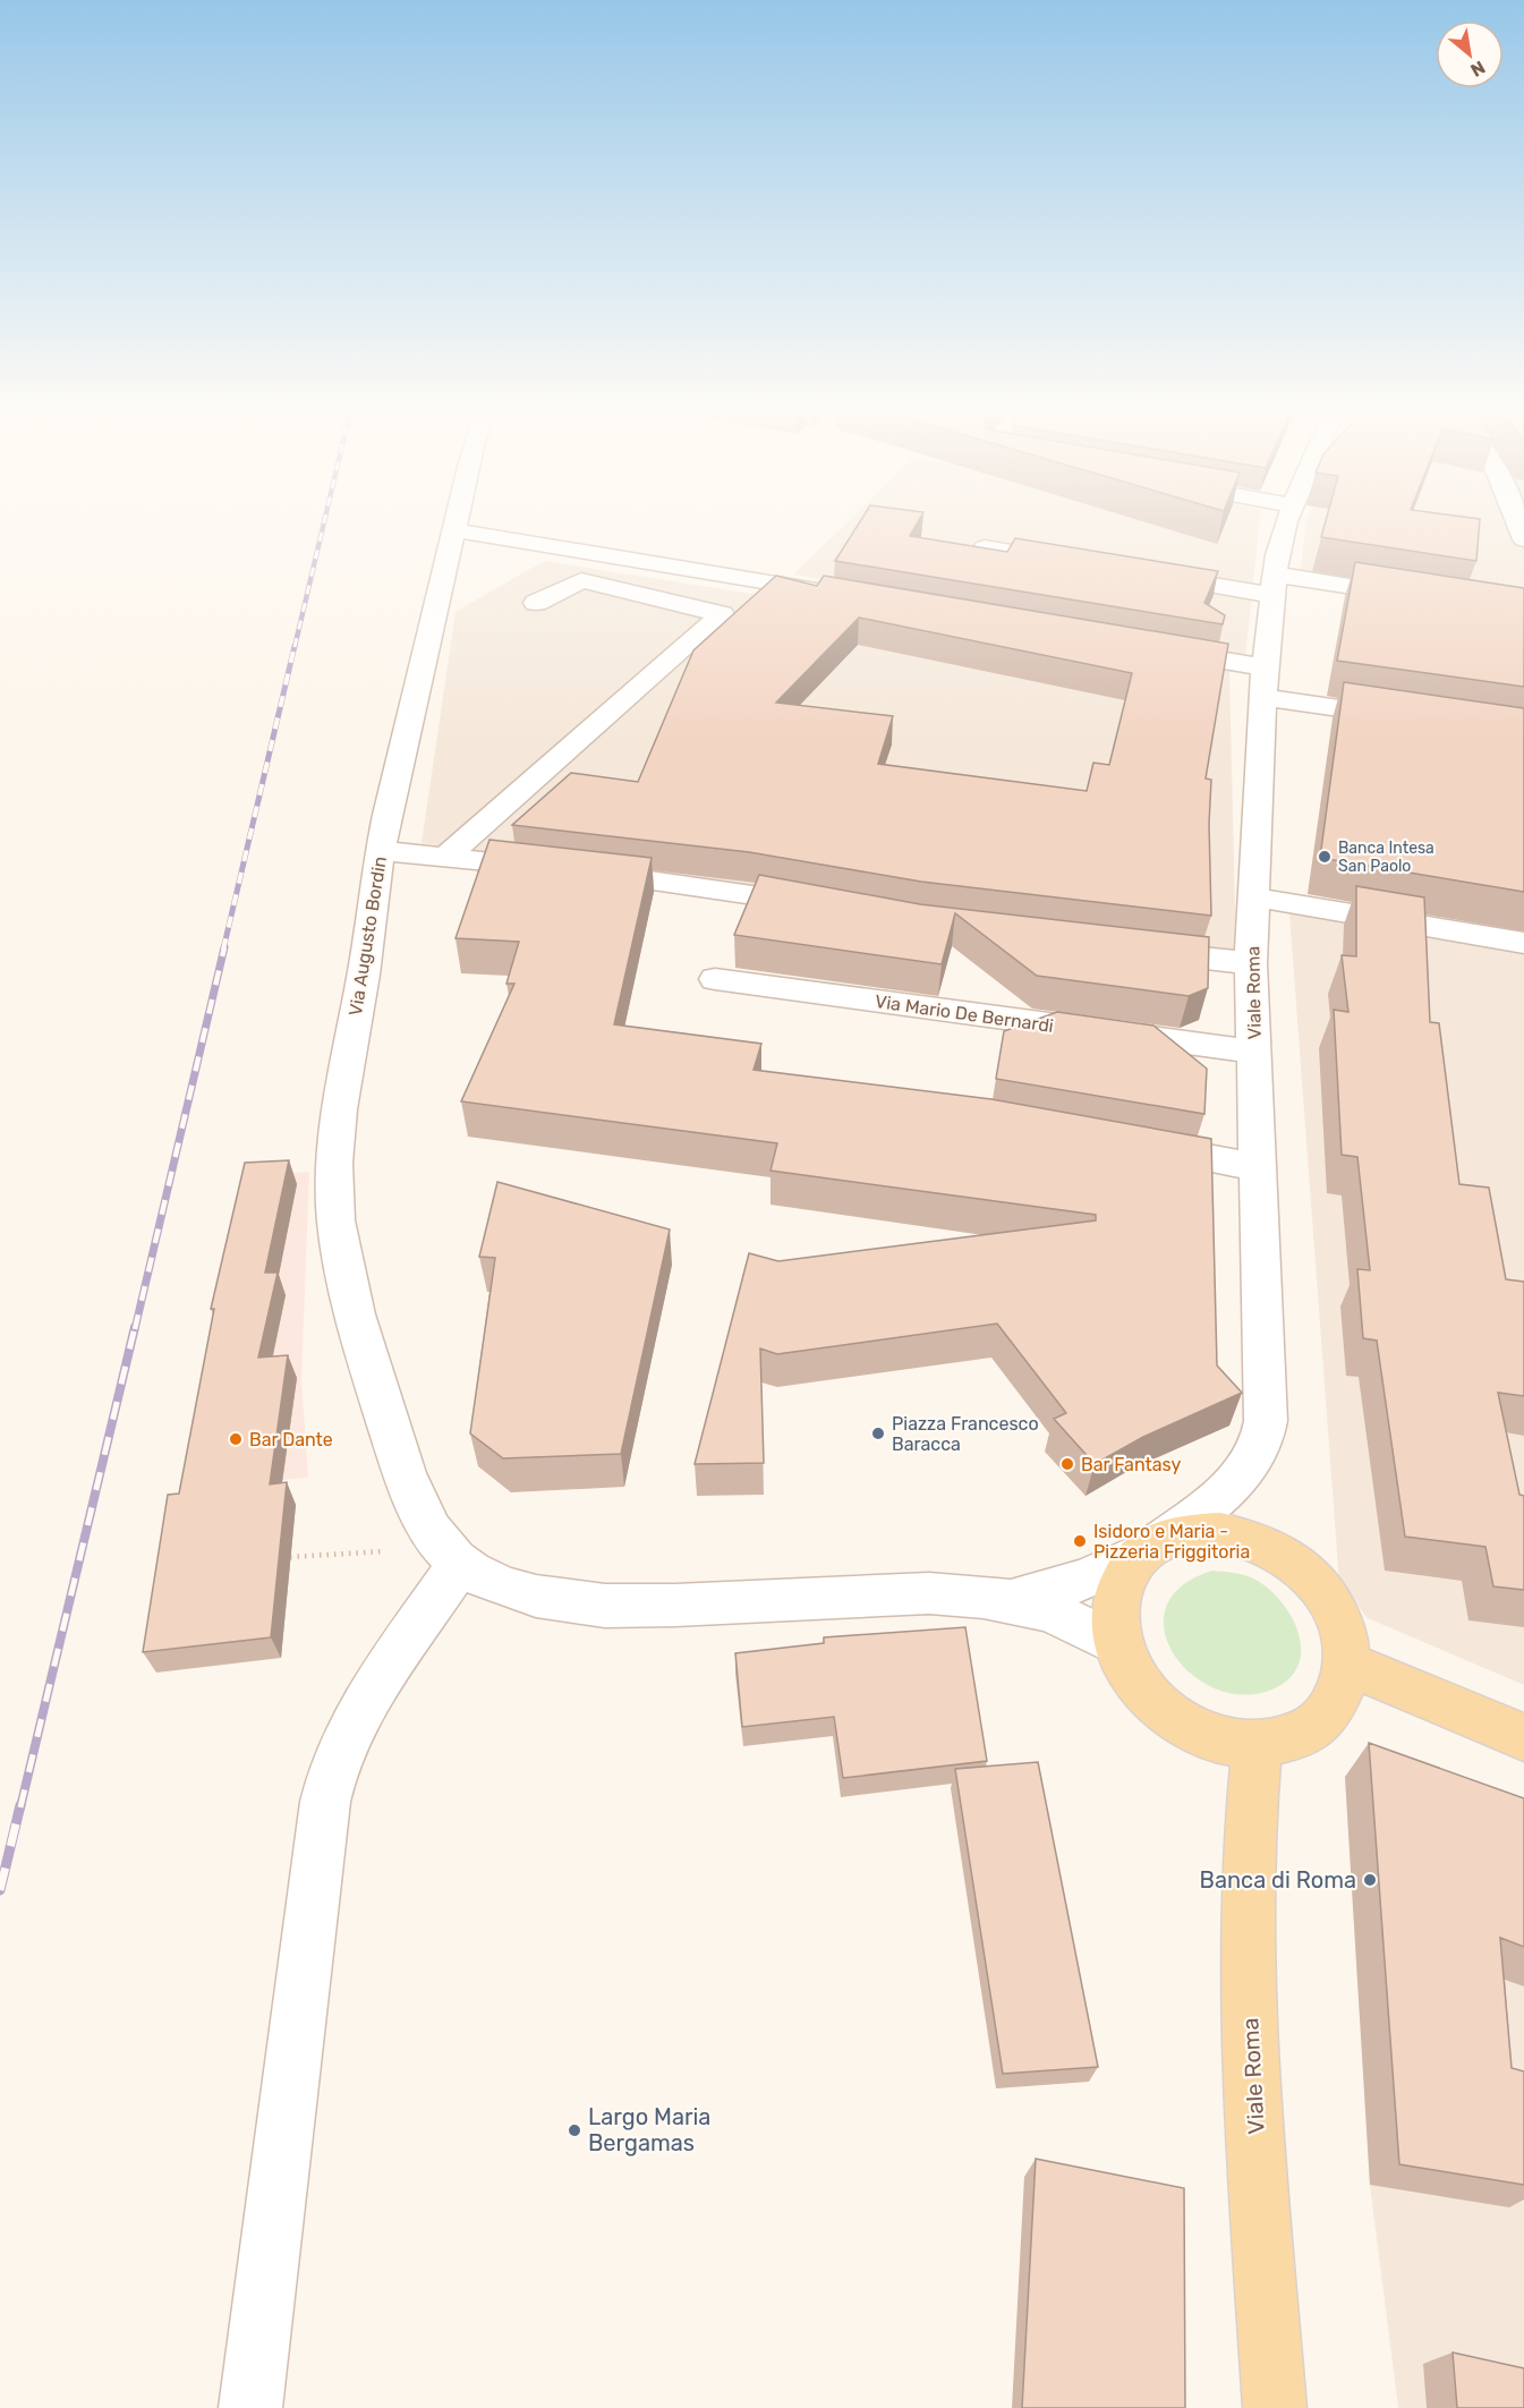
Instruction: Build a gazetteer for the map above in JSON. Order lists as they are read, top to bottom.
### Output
{
  "streets": {
    "main road": ["Viale Roma"],
    "street": ["Via Augusto Bordin", "Via Mario De Bernardi"]
  },
  "crossings": [
    ["Viale Roma", "Via Mario De Bernardi"]
  ],
  "places": [
    "Banca Intesa San Paolo",
    "Piazza Francesco Baracca",
    "Bar Dante",
    "Bar Fantasy",
    "Isidoro e Maria - Pizzeria Friggitoria",
    "Banca di Roma",
    "Largo Maria Bergamas"
  ],
  "north": "bottom right"
}
